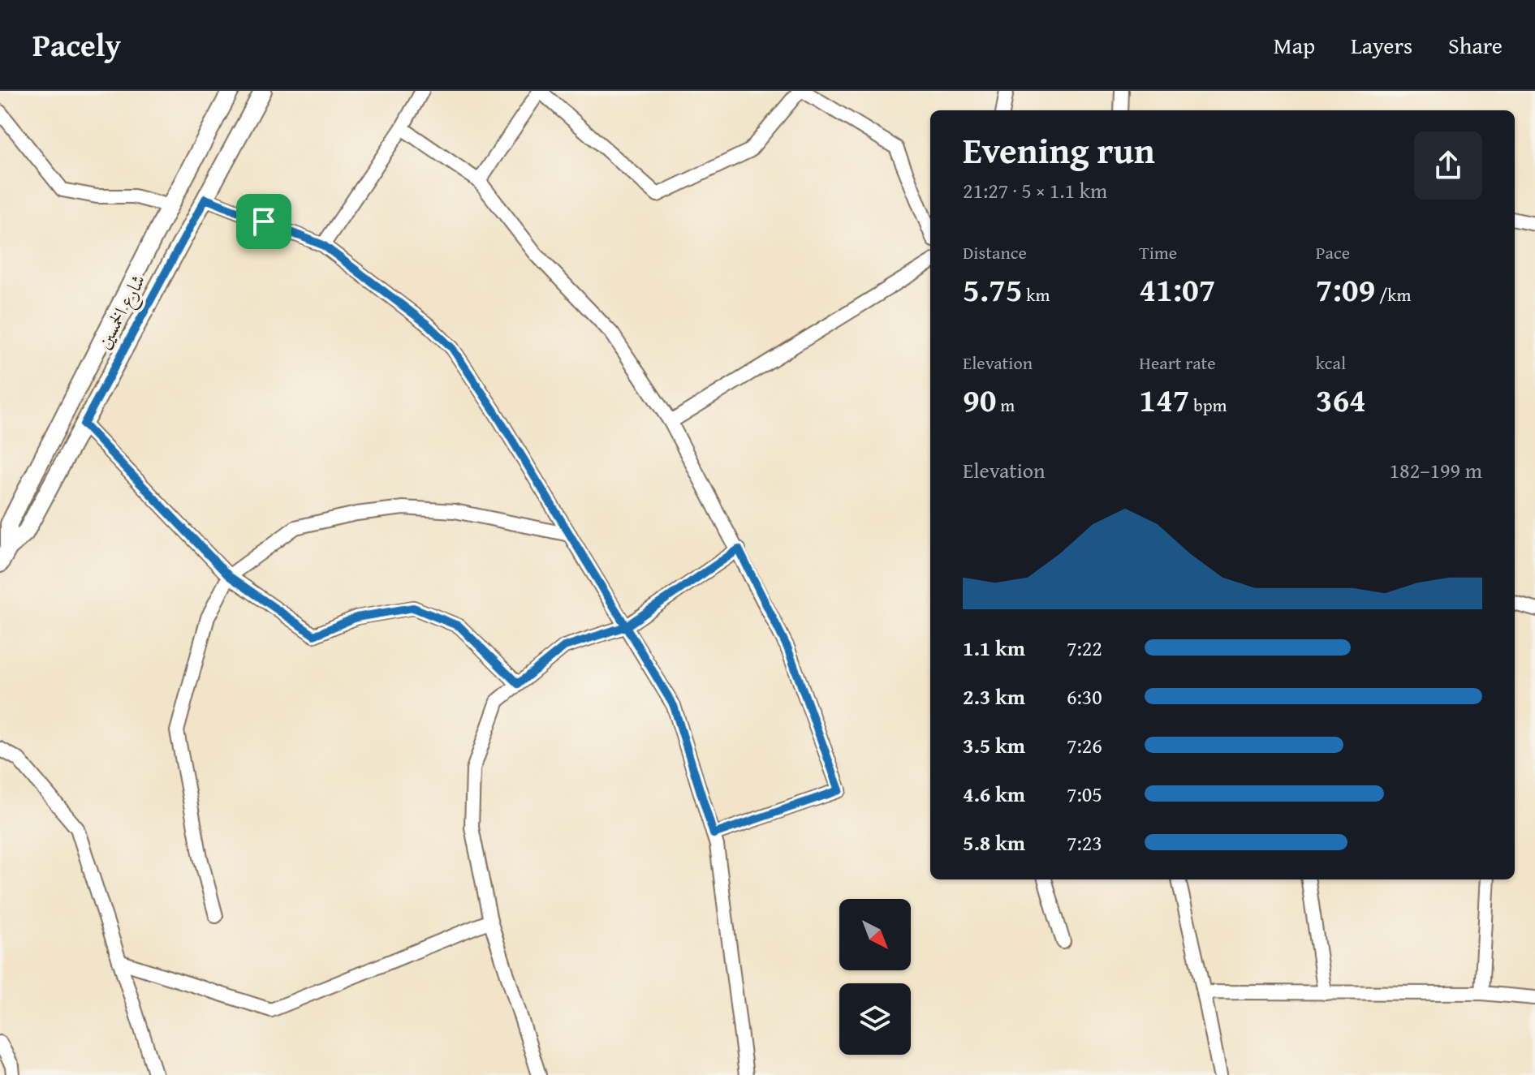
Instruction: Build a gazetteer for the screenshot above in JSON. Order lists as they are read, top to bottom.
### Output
{
  "streets": {
    "main road": ["شارع الخمسين"]
  },
  "north": "bottom right",
  "page": {
    "header": "Pacely",
    "nav": ["Map", "Layers", "Share"],
    "heading": ["Evening run", "21:27 · 5 × 1.1 km"],
    "stats": [
      ["Distance", "5.75 km"],
      ["Time", "41:07"],
      ["Pace", "7:09 /km"],
      ["Elevation", "90 m"],
      ["Heart rate", "147 bpm"],
      ["kcal", "364"]
    ],
    "chart": ["Elevation", "182–199 m"],
    "list": [
      {
        "name": "1.1 km",
        "note": "7:22"
      },
      {
        "name": "2.3 km",
        "note": "6:30"
      },
      {
        "name": "3.5 km",
        "note": "7:26"
      },
      {
        "name": "4.6 km",
        "note": "7:05"
      },
      {
        "name": "5.8 km",
        "note": "7:23"
      }
    ]
  }
}
